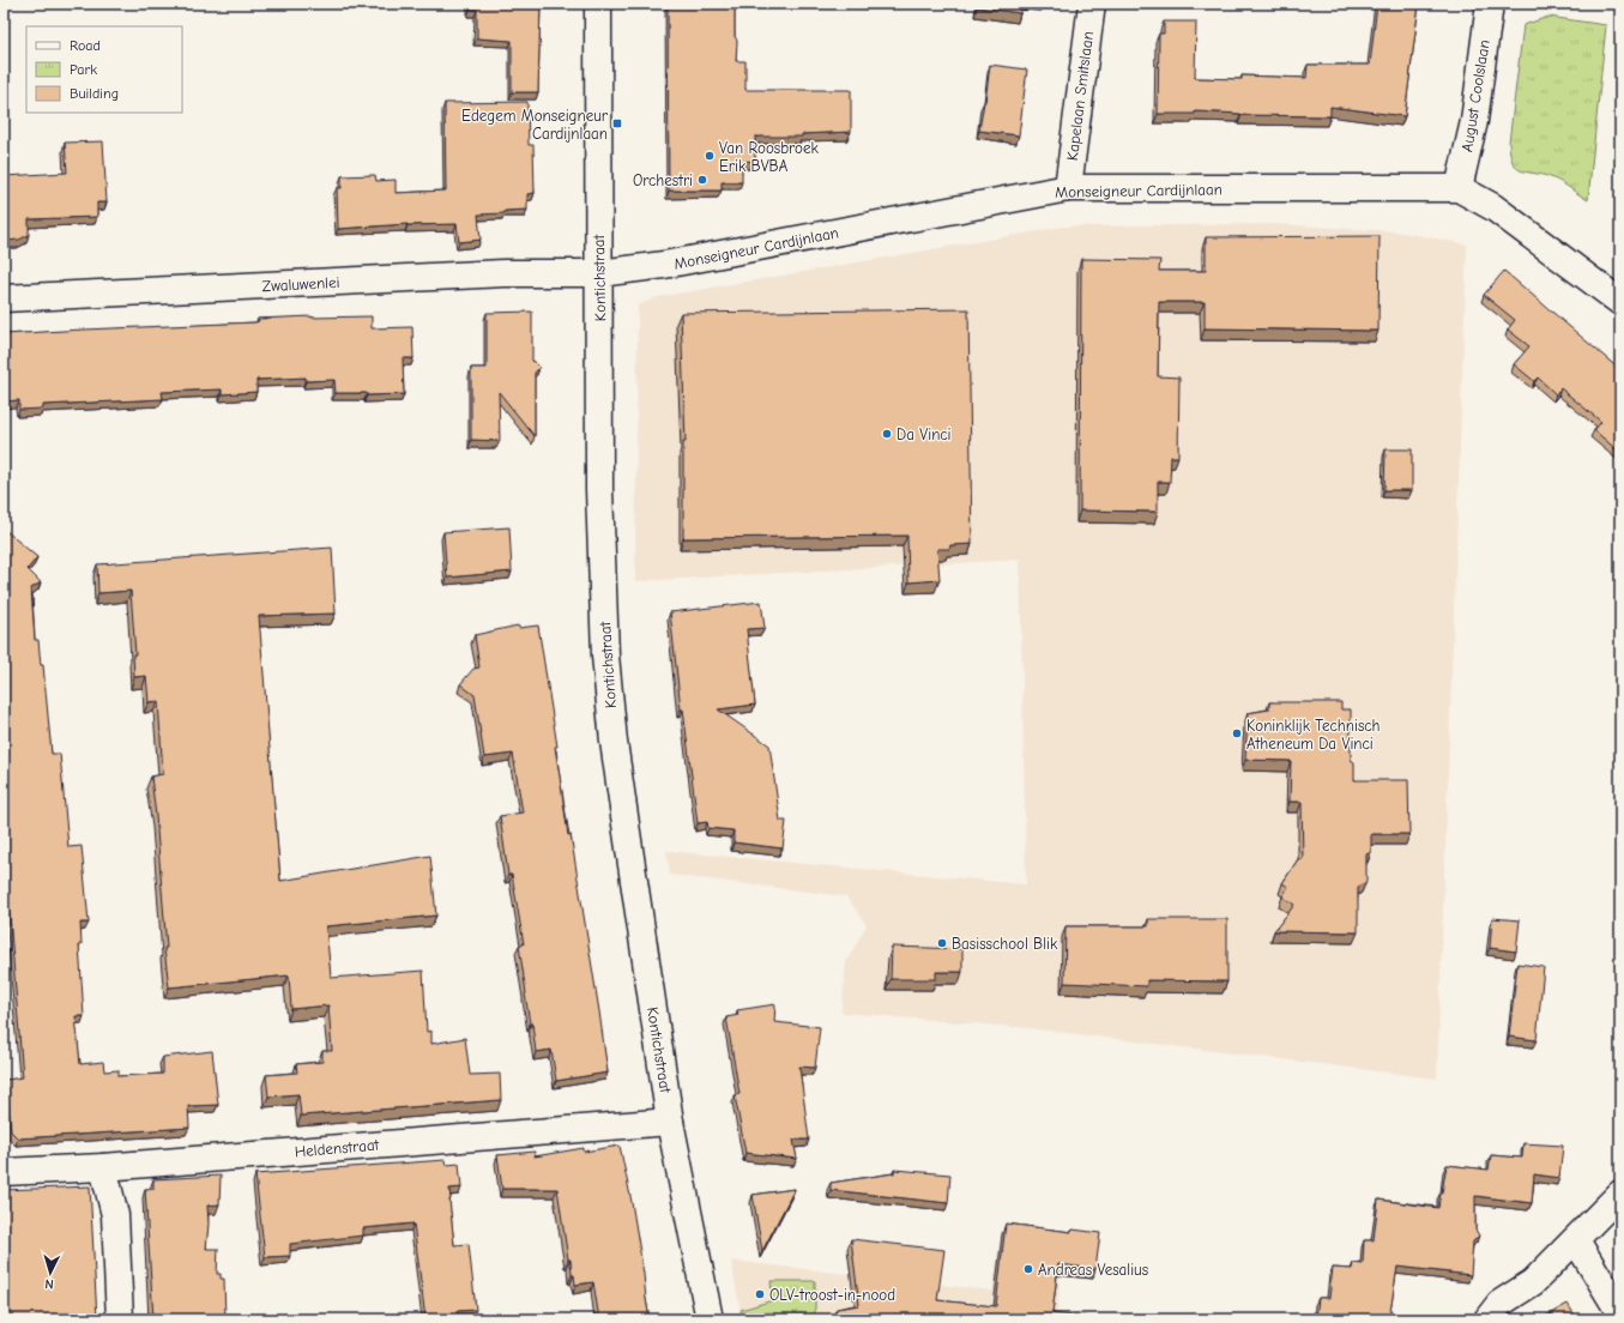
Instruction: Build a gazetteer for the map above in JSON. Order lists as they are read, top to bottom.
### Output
{
  "streets": {
    "street": [
      "Kapelaan Smitslaan",
      "August Coolslaan",
      "Monseigneur Cardijnlaan",
      "Kontichstraat",
      "Zwaluwenlei",
      "Heldenstraat"
    ]
  },
  "crossings": [
    ["Kapelaan Smitslaan", "Monseigneur Cardijnlaan"],
    ["August Coolslaan", "Monseigneur Cardijnlaan"],
    ["Monseigneur Cardijnlaan", "Kontichstraat"],
    ["Monseigneur Cardijnlaan", "Zwaluwenlei"],
    ["Kontichstraat", "Zwaluwenlei"],
    ["Kontichstraat", "Heldenstraat"]
  ],
  "places": {
    "transit": ["Edegem Monseigneur Cardijnlaan"],
    "other": [
      "Van Roosbroek Erik BVBA",
      "Orchestri",
      "Da Vinci",
      "Koninklijk Technisch Atheneum Da Vinci",
      "Basisschool Blik",
      "Andreas Vesalius",
      "OLV-troost-in-nood"
    ]
  },
  "legend": ["Road", "Park", "Building"],
  "north": "bottom"
}
